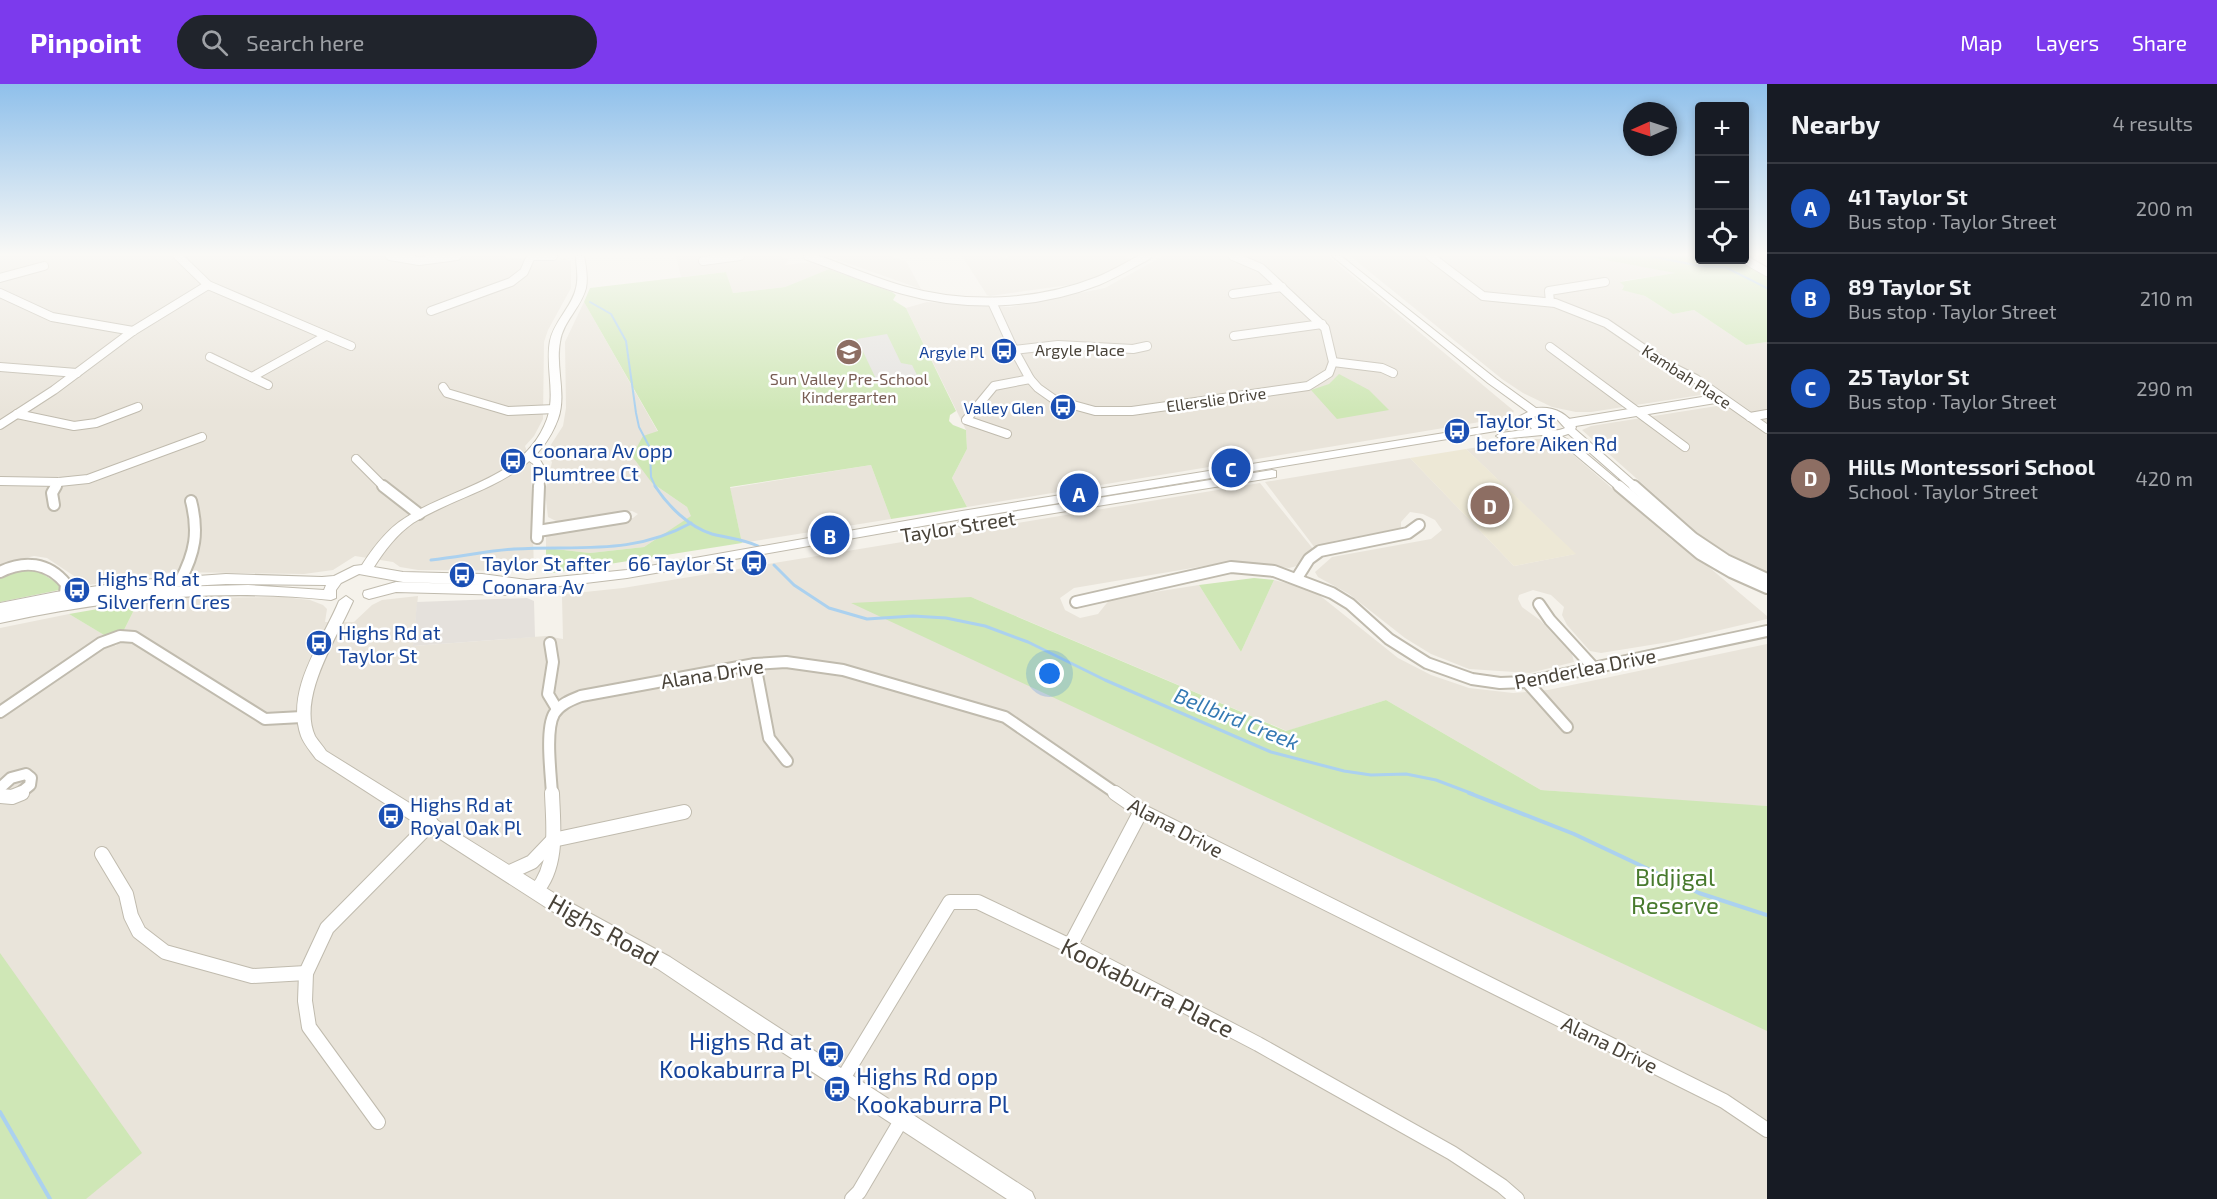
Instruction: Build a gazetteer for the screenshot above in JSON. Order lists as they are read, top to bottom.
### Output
{
  "streets": {
    "street": [
      "Argyle Place",
      "Kambah Place",
      "Ellerslie Drive",
      "Taylor Street",
      "Penderlea Drive",
      "Alana Drive",
      "Highs Road",
      "Kookaburra Place"
    ]
  },
  "crossings": [
    ["Argyle Place", "Ellerslie Drive"],
    ["Highs Road", "Kookaburra Place"]
  ],
  "water": ["Bellbird Creek"],
  "parks": ["Bidjigal Reserve"],
  "places": {
    "bus stop": [
      "Argyle Pl",
      "Valley Glen",
      "Taylor St before Aiken Rd",
      "Coonara Av opp Plumtree Ct",
      "66 Taylor St",
      "Taylor St after Coonara Av",
      "Highs Rd at Silverfern Cres",
      "Highs Rd at Taylor St",
      "Highs Rd at Royal Oak Pl",
      "Highs Rd at Kookaburra Pl",
      "Highs Rd opp Kookaburra Pl"
    ],
    "school or university": ["Sun Valley Pre-School Kindergarten"]
  },
  "north": "left",
  "page": {
    "header": "Pinpoint",
    "search": "Search here",
    "nav": ["Map", "Layers", "Share"],
    "heading": ["Nearby", "4 results"],
    "map_buttons": ["+", "−"],
    "list": [
      {
        "mark": "A",
        "name": "41 Taylor St",
        "note": "Bus stop · Taylor Street",
        "value": "200 m"
      },
      {
        "mark": "B",
        "name": "89 Taylor St",
        "note": "Bus stop · Taylor Street",
        "value": "210 m"
      },
      {
        "mark": "C",
        "name": "25 Taylor St",
        "note": "Bus stop · Taylor Street",
        "value": "290 m"
      },
      {
        "mark": "D",
        "name": "Hills Montessori School",
        "note": "School · Taylor Street",
        "value": "420 m"
      }
    ],
    "pins": [
      "C",
      "A",
      "D",
      "B"
    ]
  }
}
